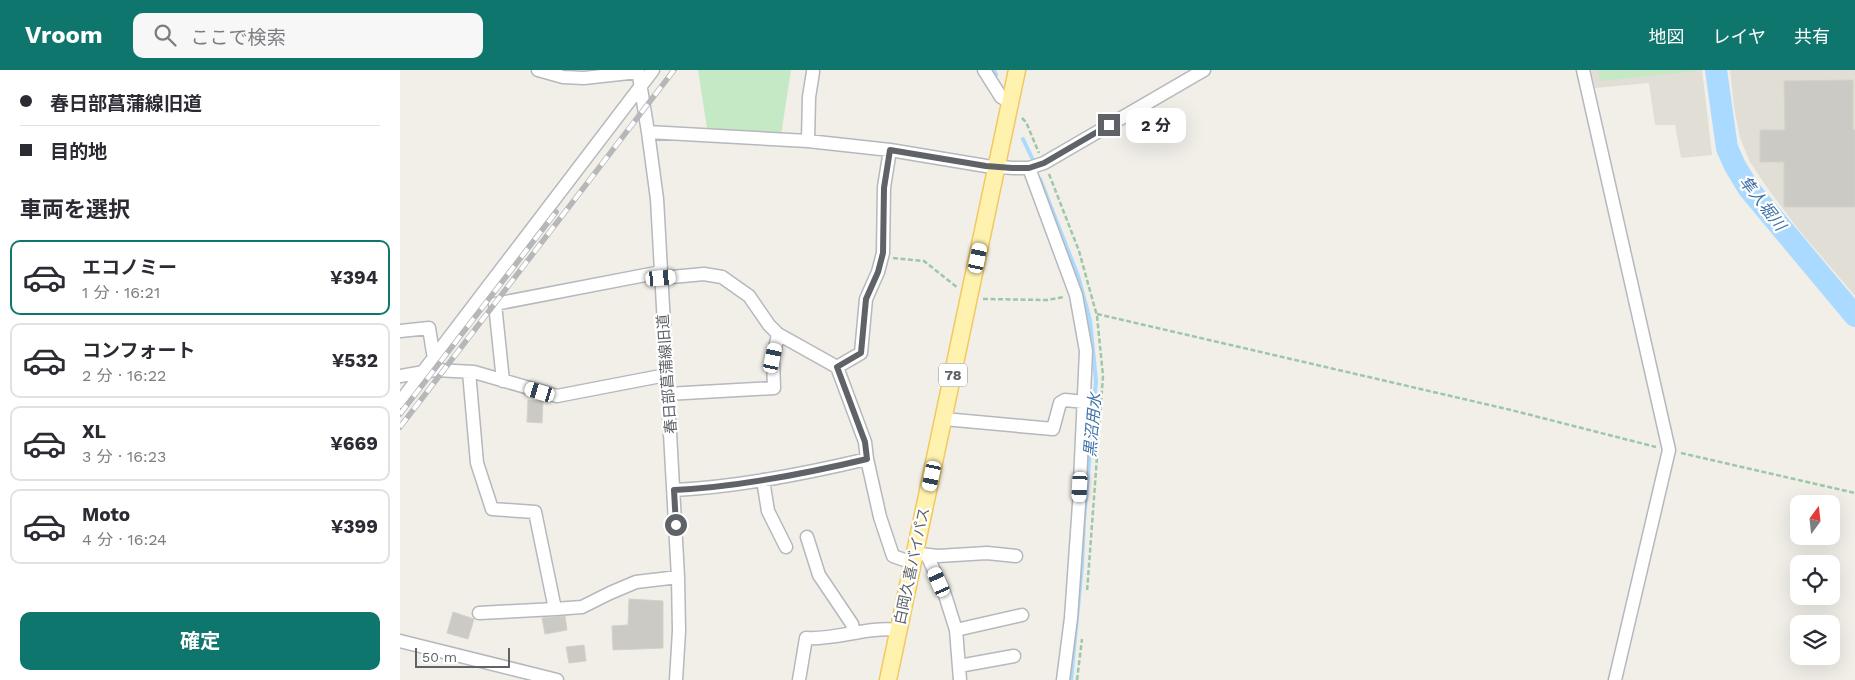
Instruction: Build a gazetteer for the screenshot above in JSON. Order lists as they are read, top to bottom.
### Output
{
  "streets": {
    "main road": ["78", "白岡久喜バイパス"],
    "street": ["春日部菖蒲線旧道"]
  },
  "water": ["隼人堀川", "黒沼用水"],
  "scale_bar": "50 m",
  "north": "top",
  "page": {
    "header": "Vroom",
    "search": "ここで検索",
    "nav": ["地図", "レイヤ", "共有"],
    "banner": ["春日部菖蒲線旧道", "目的地"],
    "bubble": "2 分",
    "heading": "車両を選択",
    "list": [
      {
        "name": "エコノミー",
        "note": "1 分 · 16:21",
        "value": "¥394"
      },
      {
        "name": "コンフォート",
        "note": "2 分 · 16:22",
        "value": "¥532"
      },
      {
        "name": "XL",
        "note": "3 分 · 16:23",
        "value": "¥669"
      },
      {
        "name": "Moto",
        "note": "4 分 · 16:24",
        "value": "¥399"
      }
    ],
    "buttons": "確定",
    "scale": "50 m"
  }
}
